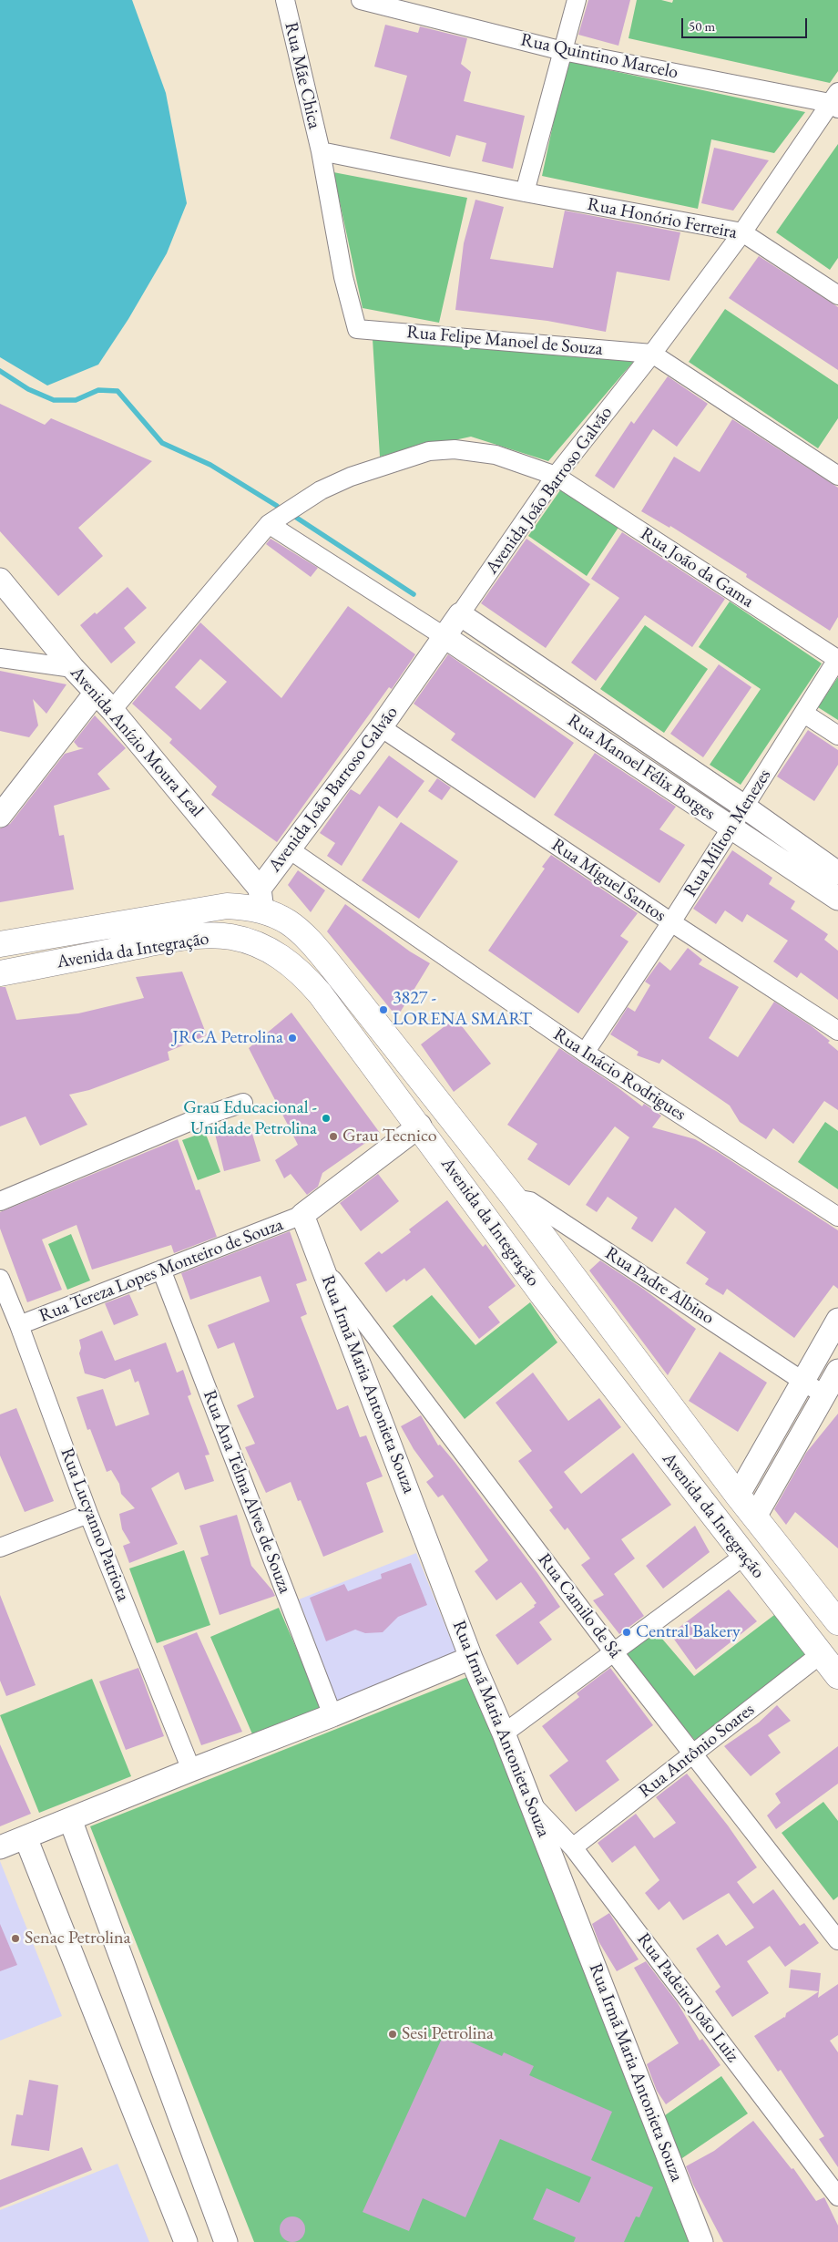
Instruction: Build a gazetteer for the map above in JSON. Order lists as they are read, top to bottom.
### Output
{
  "streets": {
    "main road": ["Avenida da Integração"],
    "street": [
      "Rua Quintino Marcelo",
      "Rua Mãe Chica",
      "Rua Honório Ferreira",
      "Rua Felipe Manoel de Souza",
      "Avenida João Barroso Galvão",
      "Rua João da Gama",
      "Avenida Anízio Moura Leal",
      "Rua Manoel Félix Borges",
      "Rua Milton Menezes",
      "Rua Miguel Santos",
      "Rua Inácio Rodrigues",
      "Rua Tereza Lopes Monteiro de Souza",
      "Rua Padre Albino",
      "Rua Irmã Maria Antonieta Souza",
      "Rua Ana Telma Alves de Souza",
      "Rua Lucyanno Patriota",
      "Rua Camilo de Sá",
      "Rua Antônio Soares",
      "Rua Padeiro João Luiz"
    ]
  },
  "crossings": [
    ["Rua Quintino Marcelo", "Avenida João Barroso Galvão"],
    ["Rua Mãe Chica", "Rua Honório Ferreira"],
    ["Rua Mãe Chica", "Rua Felipe Manoel de Souza"],
    ["Rua Honório Ferreira", "Avenida João Barroso Galvão"],
    ["Rua Felipe Manoel de Souza", "Avenida João Barroso Galvão"],
    ["Avenida João Barroso Galvão", "Rua João da Gama"],
    ["Avenida João Barroso Galvão", "Avenida Anízio Moura Leal"],
    ["Avenida João Barroso Galvão", "Rua Manoel Félix Borges"],
    ["Avenida João Barroso Galvão", "Rua Miguel Santos"],
    ["Avenida João Barroso Galvão", "Avenida da Integração"],
    ["Avenida João Barroso Galvão", "Rua Inácio Rodrigues"],
    ["Rua João da Gama", "Rua Milton Menezes"],
    ["Avenida Anízio Moura Leal", "Avenida da Integração"],
    ["Rua Manoel Félix Borges", "Rua Milton Menezes"],
    ["Rua Milton Menezes", "Rua Miguel Santos"],
    ["Rua Milton Menezes", "Rua Inácio Rodrigues"],
    ["Avenida da Integração", "Rua Padre Albino"],
    ["Avenida da Integração", "Rua Antônio Soares"],
    ["Rua Tereza Lopes Monteiro de Souza", "Rua Irmã Maria Antonieta Souza"],
    ["Rua Tereza Lopes Monteiro de Souza", "Rua Ana Telma Alves de Souza"],
    ["Rua Tereza Lopes Monteiro de Souza", "Rua Lucyanno Patriota"],
    ["Rua Irmã Maria Antonieta Souza", "Rua Camilo de Sá"],
    ["Rua Irmã Maria Antonieta Souza", "Rua Padeiro João Luiz"],
    ["Rua Camilo de Sá", "Rua Antônio Soares"],
    ["Rua Antônio Soares", "Rua Padeiro João Luiz"]
  ],
  "places": [
    "3827 - LORENA SMART",
    "JRCA Petrolina",
    "Grau Educacional - Unidade Petrolina",
    "Grau Tecnico",
    "Central Bakery",
    "Senac Petrolina",
    "Sesi Petrolina"
  ],
  "scale_bar": "50 m"
}
